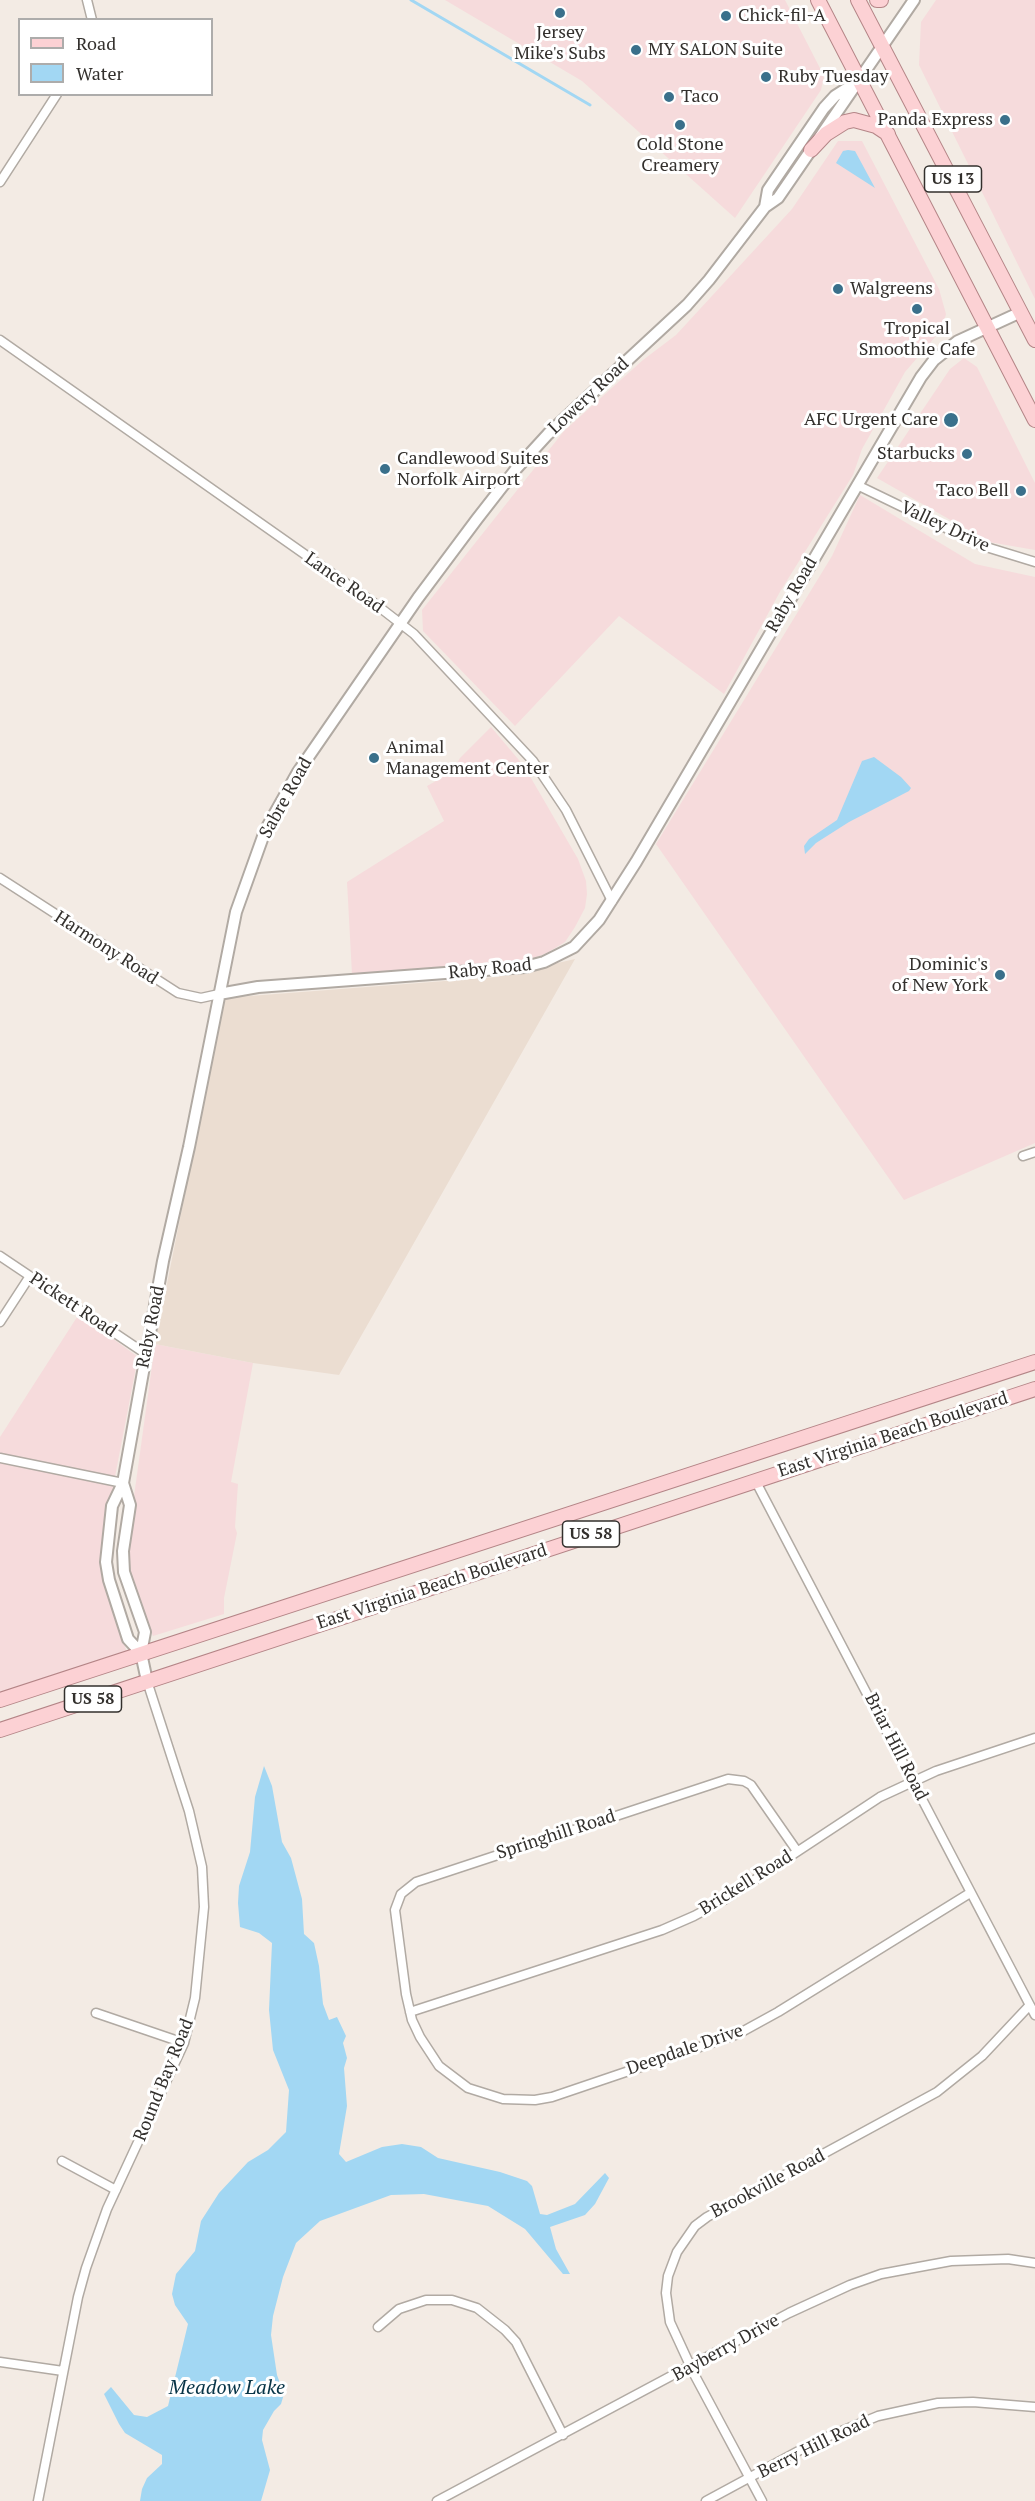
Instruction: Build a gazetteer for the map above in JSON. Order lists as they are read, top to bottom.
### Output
{
  "streets": {
    "main road": ["US 13", "East Virginia Beach Boulevard", "US 58"],
    "street": [
      "Lowery Road",
      "Valley Drive",
      "Lance Road",
      "Raby Road",
      "Sabre Road",
      "Harmony Road",
      "Pickett Road",
      "Briar Hill Road",
      "Springhill Road",
      "Brickell Road",
      "Deepdale Drive",
      "Round Bay Road",
      "Brookville Road",
      "Bayberry Drive",
      "Berry Hill Road"
    ]
  },
  "crossings": [
    ["US 13", "Lowery Road"],
    ["US 13", "Raby Road"],
    ["Lowery Road", "Lance Road"],
    ["Lowery Road", "Sabre Road"],
    ["Valley Drive", "Raby Road"],
    ["Lance Road", "Raby Road"],
    ["Lance Road", "Sabre Road"],
    ["Raby Road", "Sabre Road"],
    ["Raby Road", "Harmony Road"],
    ["Raby Road", "Pickett Road"],
    ["Raby Road", "East Virginia Beach Boulevard"],
    ["Raby Road", "Round Bay Road"],
    ["Sabre Road", "Harmony Road"],
    ["East Virginia Beach Boulevard", "Briar Hill Road"],
    ["East Virginia Beach Boulevard", "Round Bay Road"],
    ["Briar Hill Road", "Brickell Road"],
    ["Briar Hill Road", "Deepdale Drive"],
    ["Briar Hill Road", "Brookville Road"],
    ["Springhill Road", "Brickell Road"],
    ["Springhill Road", "Deepdale Drive"],
    ["Brickell Road", "Deepdale Drive"],
    ["Brookville Road", "Bayberry Drive"],
    ["Brookville Road", "Berry Hill Road"]
  ],
  "water": ["Meadow Lake"],
  "places": [
    "Jersey Mike's Subs",
    "Chick-fil-A",
    "MY SALON Suite",
    "Ruby Tuesday",
    "Taco",
    "Panda Express",
    "Cold Stone Creamery",
    "Walgreens",
    "Tropical Smoothie Cafe",
    "AFC Urgent Care",
    "Starbucks",
    "Candlewood Suites Norfolk Airport",
    "Taco Bell",
    "Animal Management Center",
    "Dominic's of New York"
  ],
  "legend": ["Road", "Water"]
}
